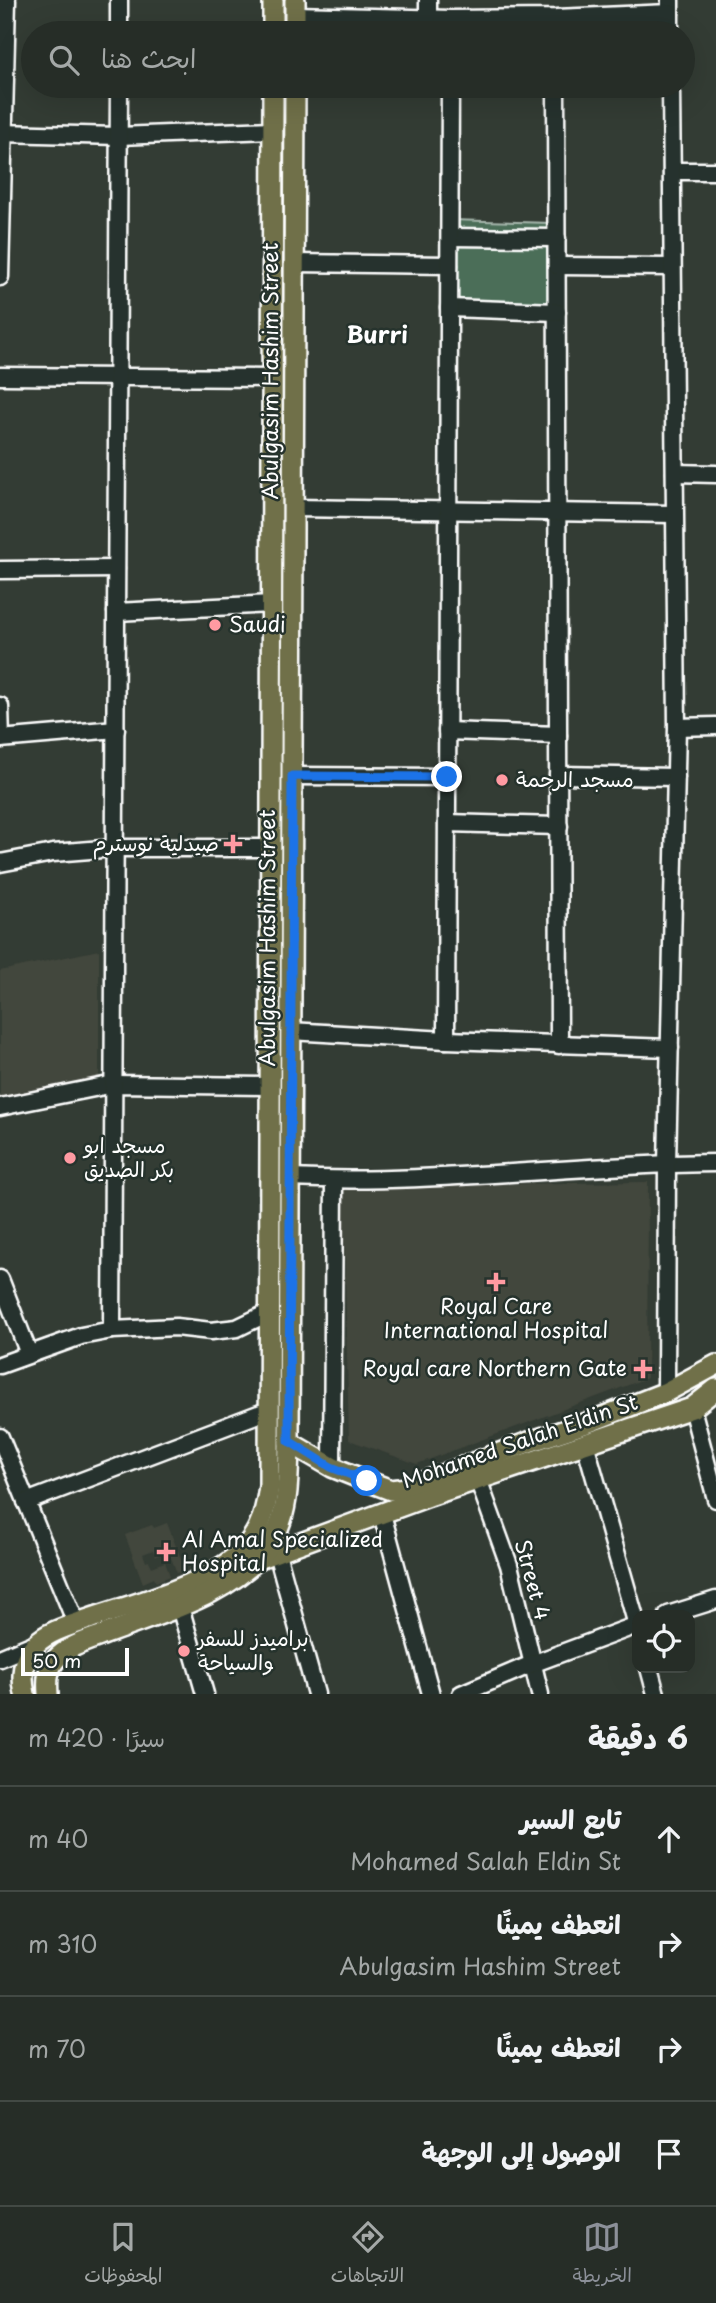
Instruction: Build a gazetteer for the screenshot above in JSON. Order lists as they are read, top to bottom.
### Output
{
  "streets": {
    "main road": ["Abulgasim Hashim Street", "Mohamed Salah Eldin St"],
    "street": ["Street 4"]
  },
  "crossings": [
    ["Abulgasim Hashim Street", "Mohamed Salah Eldin St"],
    ["Mohamed Salah Eldin St", "Street 4"]
  ],
  "districts": ["Burri"],
  "places": {
    "other": [
      "Saudi",
      "مسجد الرحمة",
      "مسجد ابو بكر الصديق",
      "براميدز للسفر والسياحة"
    ],
    "health": [
      "صيدلية نوسترم",
      "Royal Care International Hospital",
      "Royal care Northern Gate",
      "Al Amal Specialized Hospital"
    ]
  },
  "scale_bar": "50 m",
  "page": {
    "search": "ابحث هنا",
    "scale": "50 m",
    "heading": ["6 دقيقة", "سيرًا · 420 m"],
    "list": [
      ["تابع السير", "Mohamed Salah Eldin St", "40 m"],
      ["انعطف يمينًا", "Abulgasim Hashim Street", "310 m"],
      ["انعطف يمينًا", "70 m"],
      "الوصول إلى الوجهة"
    ],
    "nav": ["الخريطة", "الاتجاهات", "المحفوظات"]
  }
}
